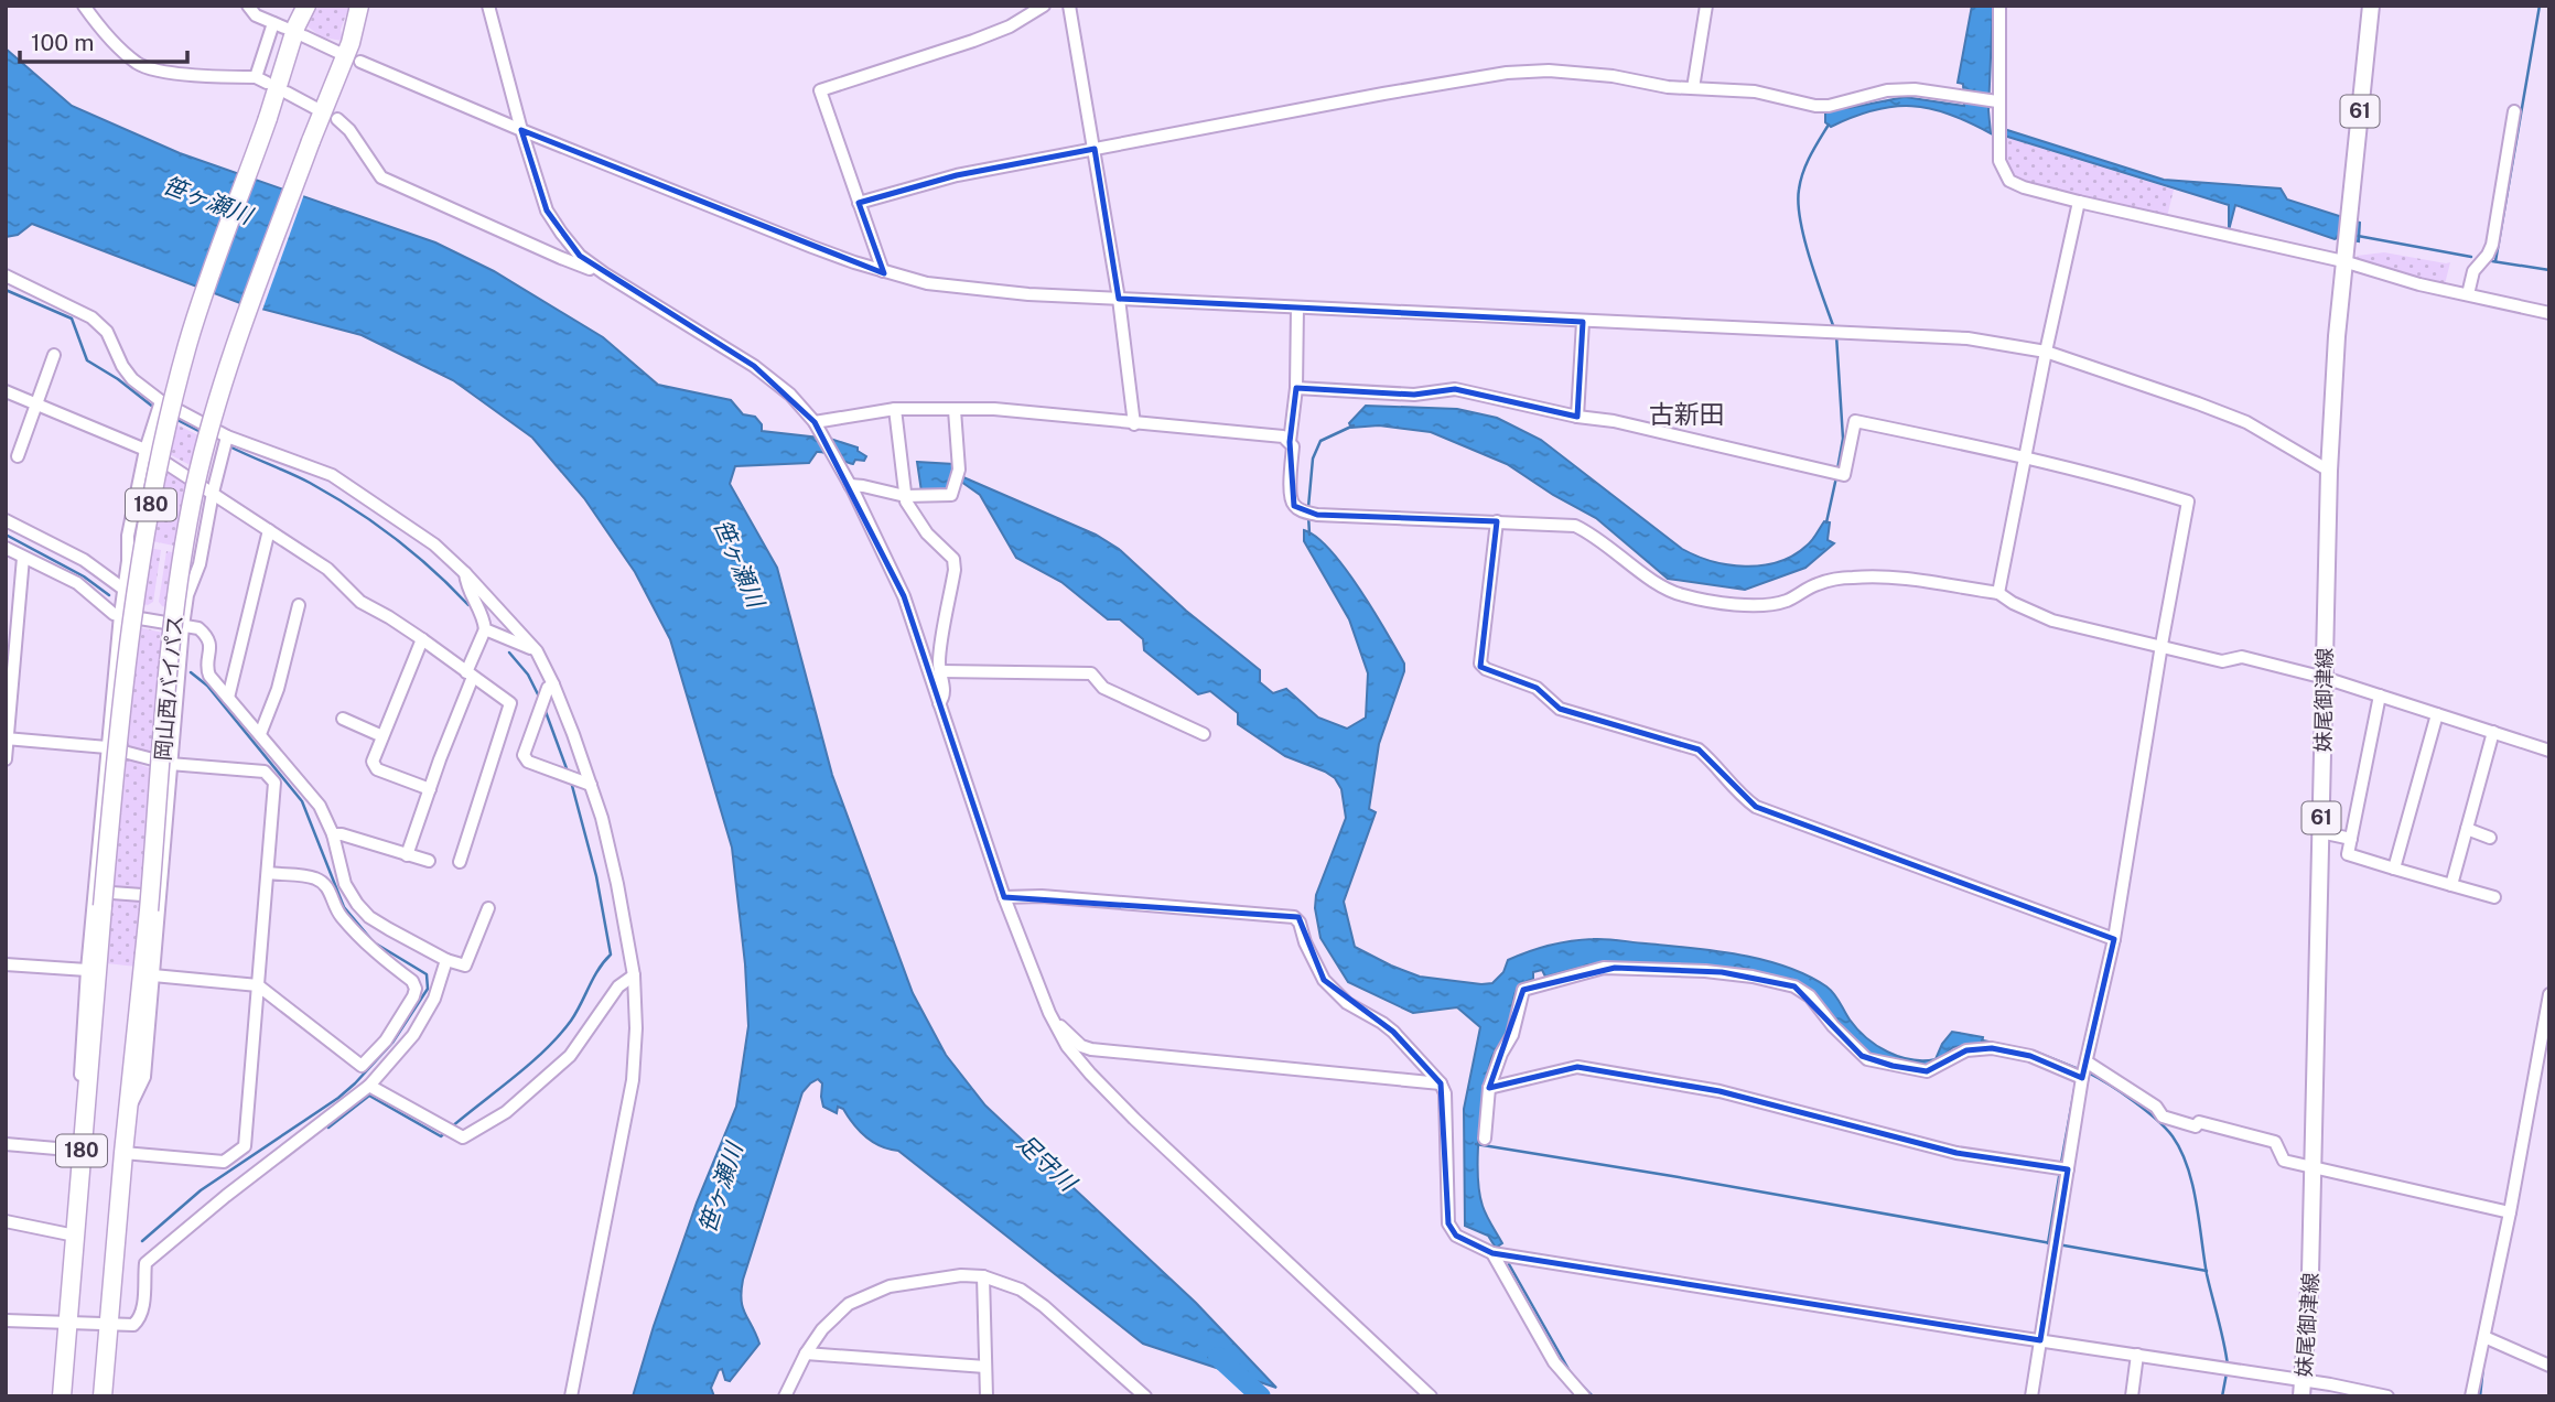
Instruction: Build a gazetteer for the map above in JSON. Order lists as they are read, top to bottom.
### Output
{
  "streets": {
    "highway": ["180", "岡山西バイパス"],
    "main road": ["61", "妹尾御津線"]
  },
  "districts": ["古新田"],
  "water": ["笹ヶ瀬川", "足守川"],
  "scale_bar": "100 m"
}
